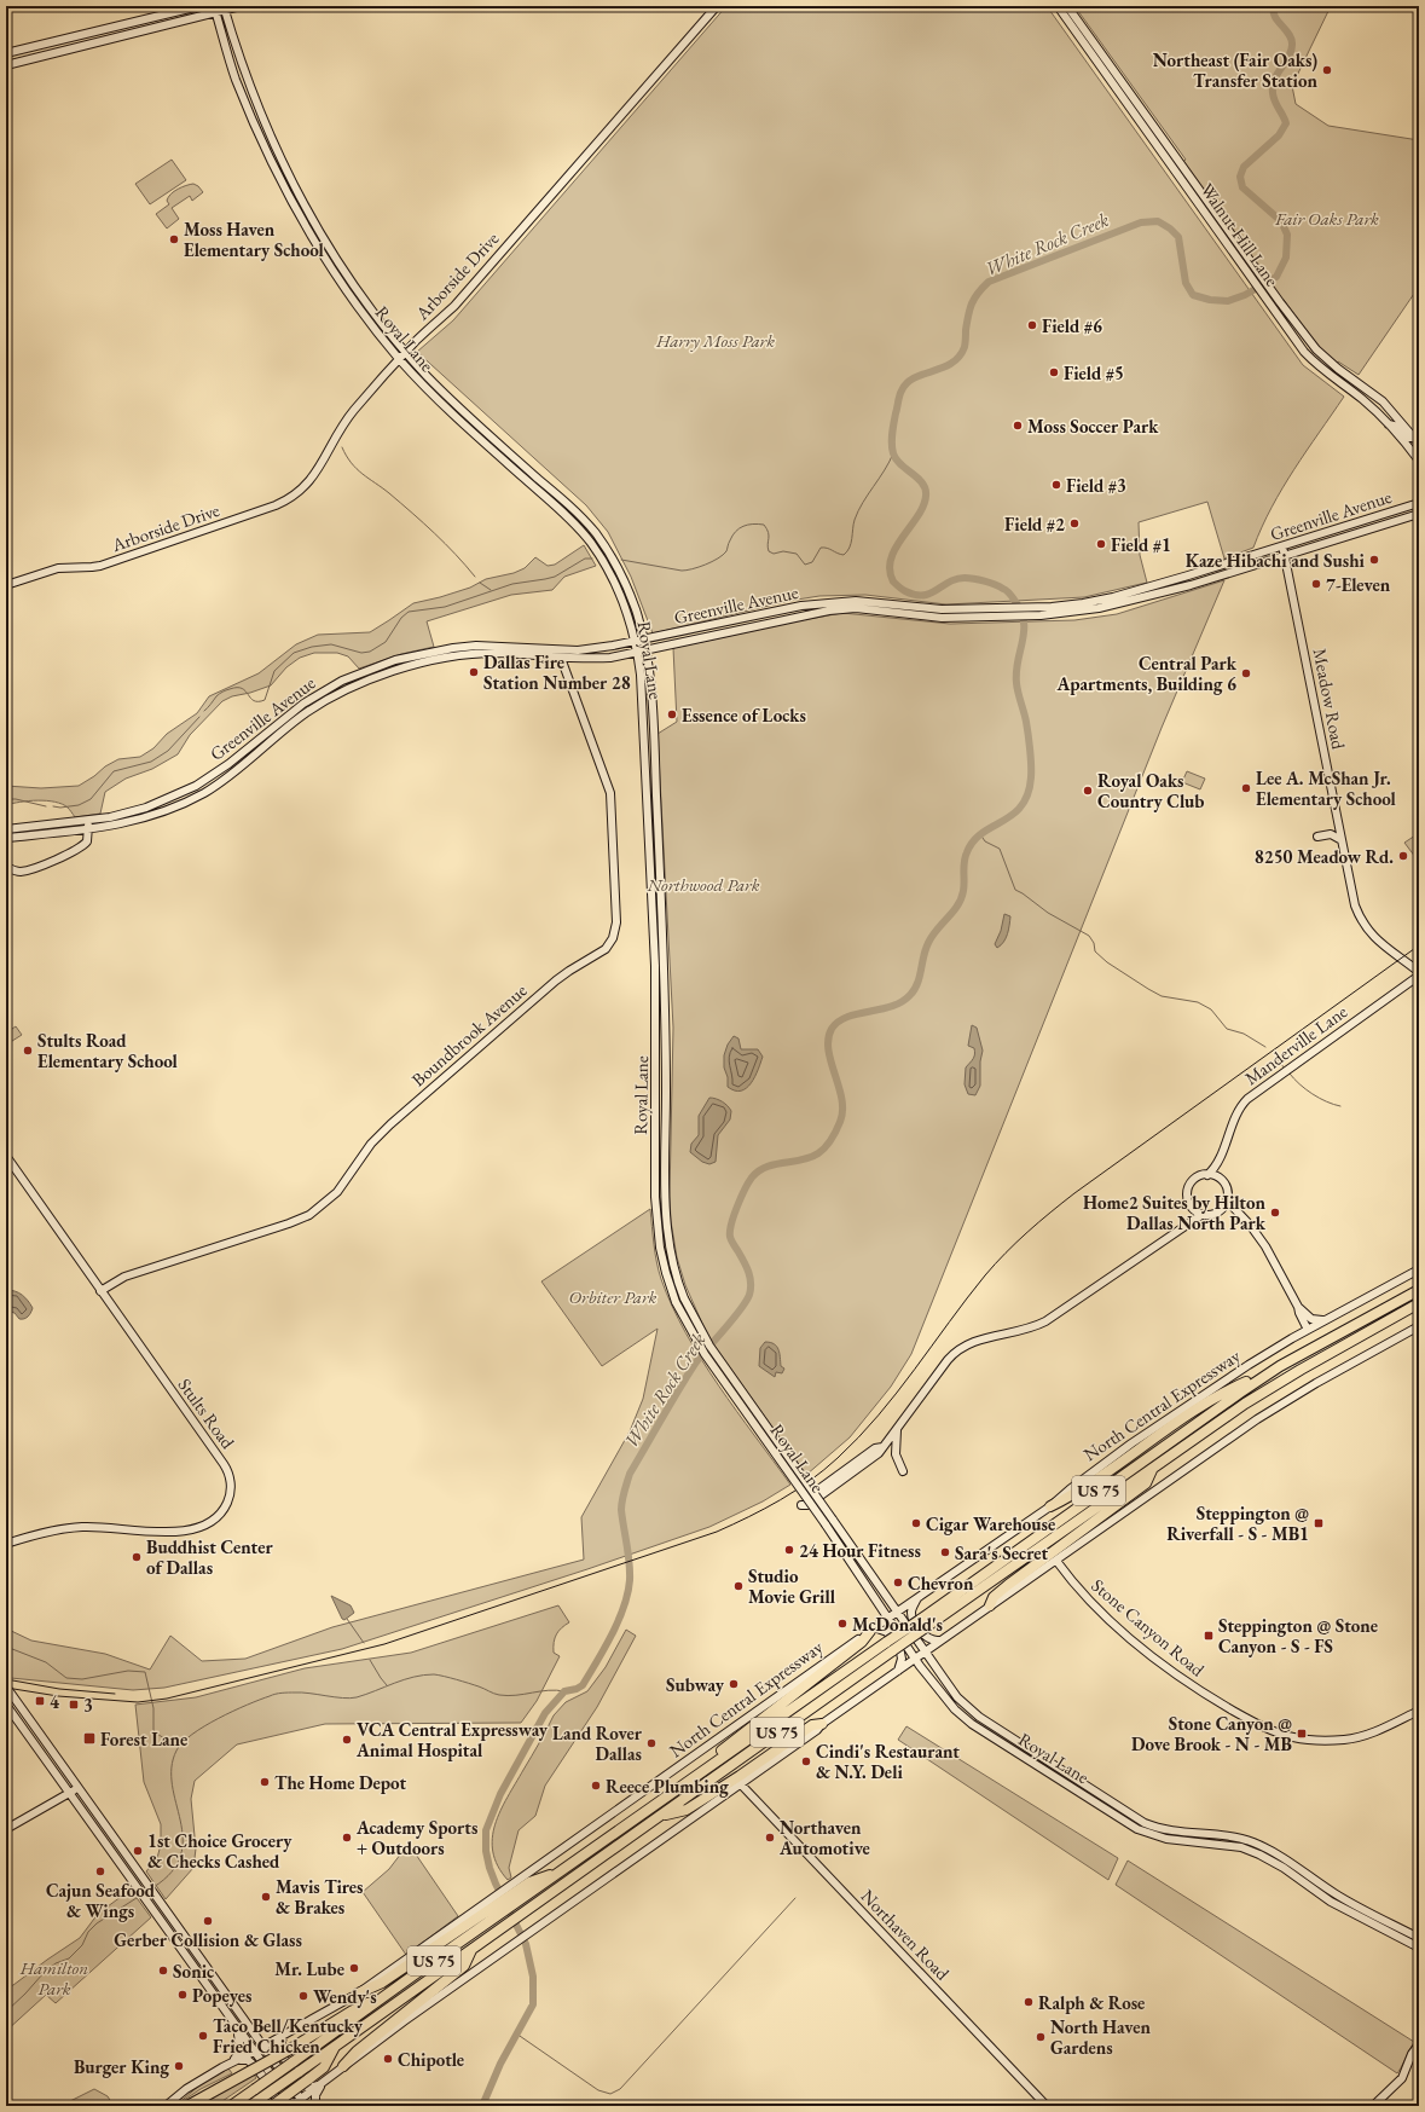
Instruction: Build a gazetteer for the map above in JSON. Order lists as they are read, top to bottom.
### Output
{
  "streets": {
    "highway": ["North Central Expressway", "US 75"],
    "main road": [
      "Walnut Hill Lane",
      "Arborside Drive",
      "Royal Lane",
      "Greenville Avenue",
      "Meadow Road",
      "Boundbrook Avenue",
      "Manderville Lane",
      "Stults Road",
      "Stone Canyon Road",
      "Northaven Road"
    ]
  },
  "crossings": [
    ["Arborside Drive", "Royal Lane"],
    ["Royal Lane", "Greenville Avenue"],
    ["Royal Lane", "North Central Expressway"],
    ["Greenville Avenue", "Meadow Road"],
    ["Greenville Avenue", "Boundbrook Avenue"],
    ["Meadow Road", "Manderville Lane"],
    ["Boundbrook Avenue", "Stults Road"]
  ],
  "water": ["White Rock Creek"],
  "parks": [
    "Fair Oaks Park",
    "Harry Moss Park",
    "Northwood Park",
    "Orbiter Park",
    "Hamilton Park"
  ],
  "places": {
    "other": [
      "Northeast (Fair Oaks) Transfer Station",
      "Moss Haven Elementary School",
      "Field #6",
      "Field #5",
      "Moss Soccer Park",
      "Field #3",
      "Field #2",
      "Field #1",
      "Kaze Hibachi and Sushi",
      "7-Eleven",
      "Dallas Fire Station Number 28",
      "Central Park Apartments, Building 6",
      "Essence of Locks",
      "Lee A. McShan Jr. Elementary School",
      "Royal Oaks Country Club",
      "8250 Meadow Rd.",
      "Stults Road Elementary School",
      "Home2 Suites by Hilton Dallas North Park",
      "Cigar Warehouse",
      "24 Hour Fitness",
      "Sara's Secret",
      "Buddhist Center of Dallas",
      "Chevron",
      "Studio Movie Grill",
      "McDonald's",
      "Subway",
      "VCA Central Expressway Animal Hospital",
      "Land Rover Dallas",
      "Cindi's Restaurant & N.Y. Deli",
      "The Home Depot",
      "Reece Plumbing",
      "Academy Sports + Outdoors",
      "Northaven Automotive",
      "1st Choice Grocery & Checks Cashed",
      "Cajun Seafood & Wings",
      "Mavis Tires & Brakes",
      "Gerber Collision & Glass",
      "Mr. Lube",
      "Sonic",
      "Popeyes",
      "Wendy's",
      "Ralph & Rose",
      "Taco Bell/Kentucky Fried Chicken",
      "North Haven Gardens",
      "Chipotle",
      "Burger King"
    ],
    "transit": [
      "Steppington @ Riverfall - S - MB1",
      "Steppington @ Stone Canyon - S - FS",
      "4",
      "3",
      "Stone Canyon @ Dove Brook - N - MB",
      "Forest Lane"
    ]
  }
}
